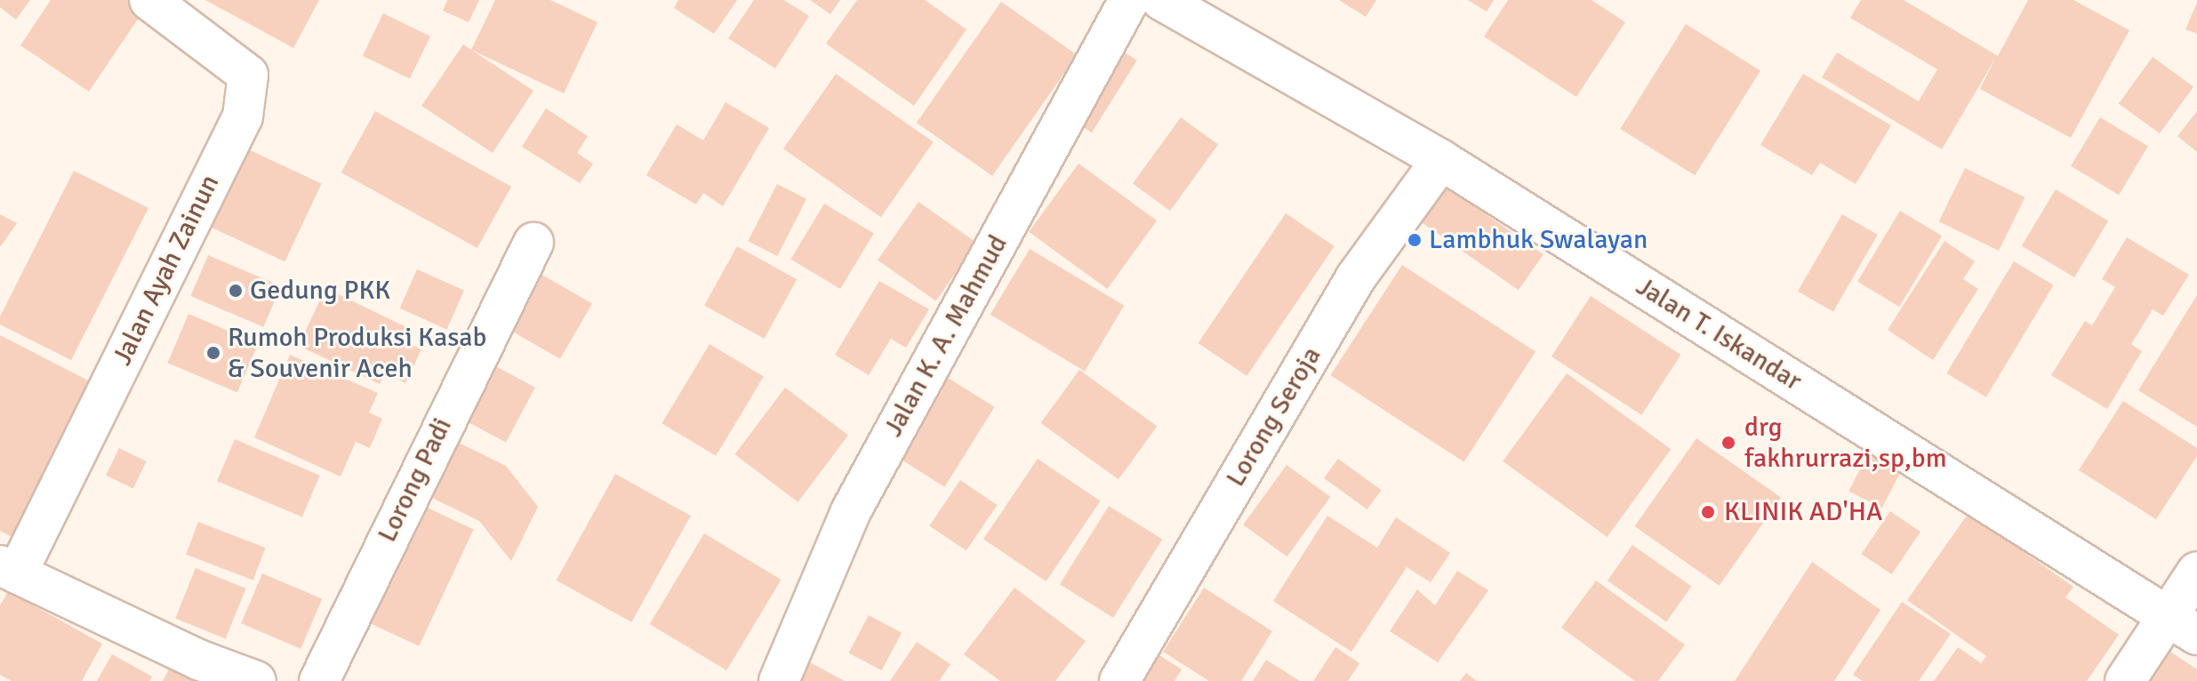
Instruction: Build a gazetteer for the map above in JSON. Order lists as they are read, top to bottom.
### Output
{
  "streets": {
    "street": [
      "Jalan Ayah Zainun",
      "Jalan T. Iskandar",
      "Jalan K. A. Mahmud",
      "Lorong Seroja",
      "Lorong Padi"
    ]
  },
  "crossings": [
    ["Jalan T. Iskandar", "Lorong Seroja"]
  ],
  "places": [
    "Lambhuk Swalayan",
    "Gedung PKK",
    "Rumoh Produksi Kasab & Souvenir Aceh",
    "drg fakhrurrazi,sp,bm",
    "KLINIK AD'HA"
  ]
}
